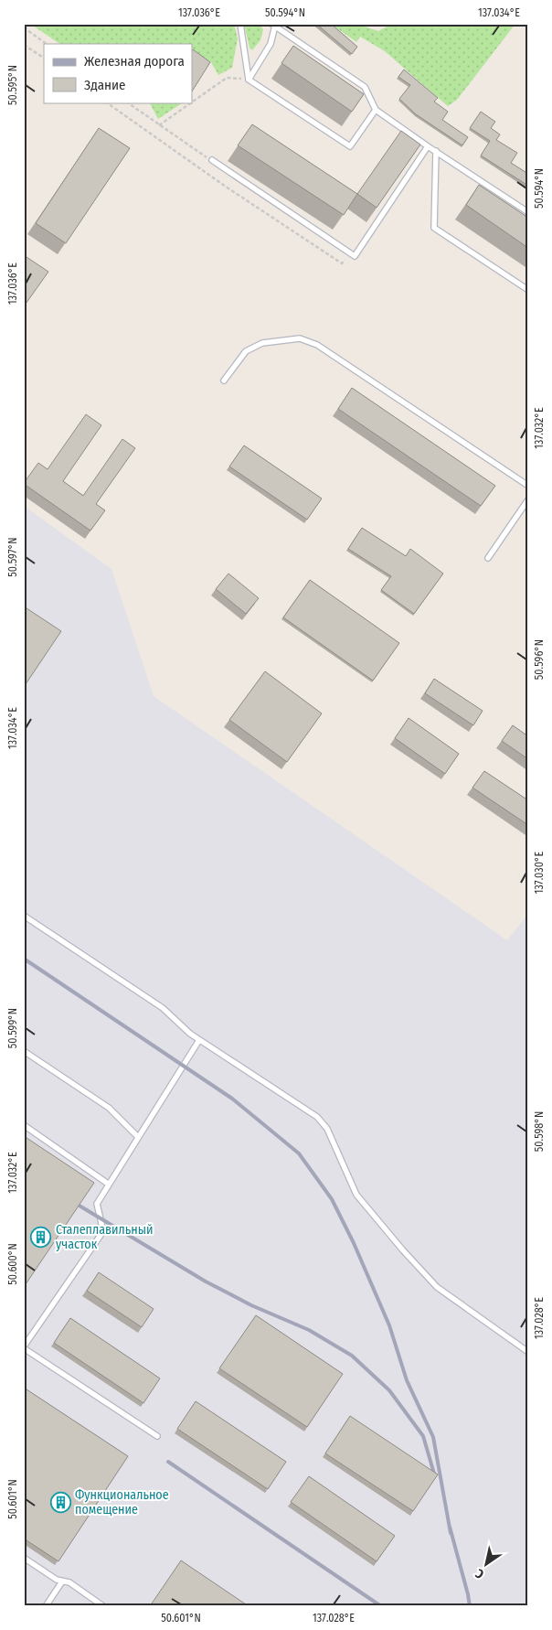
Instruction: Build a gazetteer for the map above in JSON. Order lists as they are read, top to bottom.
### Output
{
  "places": {
    "building": ["Сталеплавильный участок", "Функциональное помещение"]
  },
  "legend": ["Железная дорога", "Здание"],
  "north": "bottom left",
  "coordinates": [
    "137.036°E",
    "50.594°N",
    "137.034°E",
    "50.595°N",
    "137.032°E",
    "50.597°N",
    "50.596°N",
    "137.030°E",
    "50.599°N",
    "50.598°N",
    "50.600°N",
    "137.028°E",
    "50.601°N"
  ]
}
